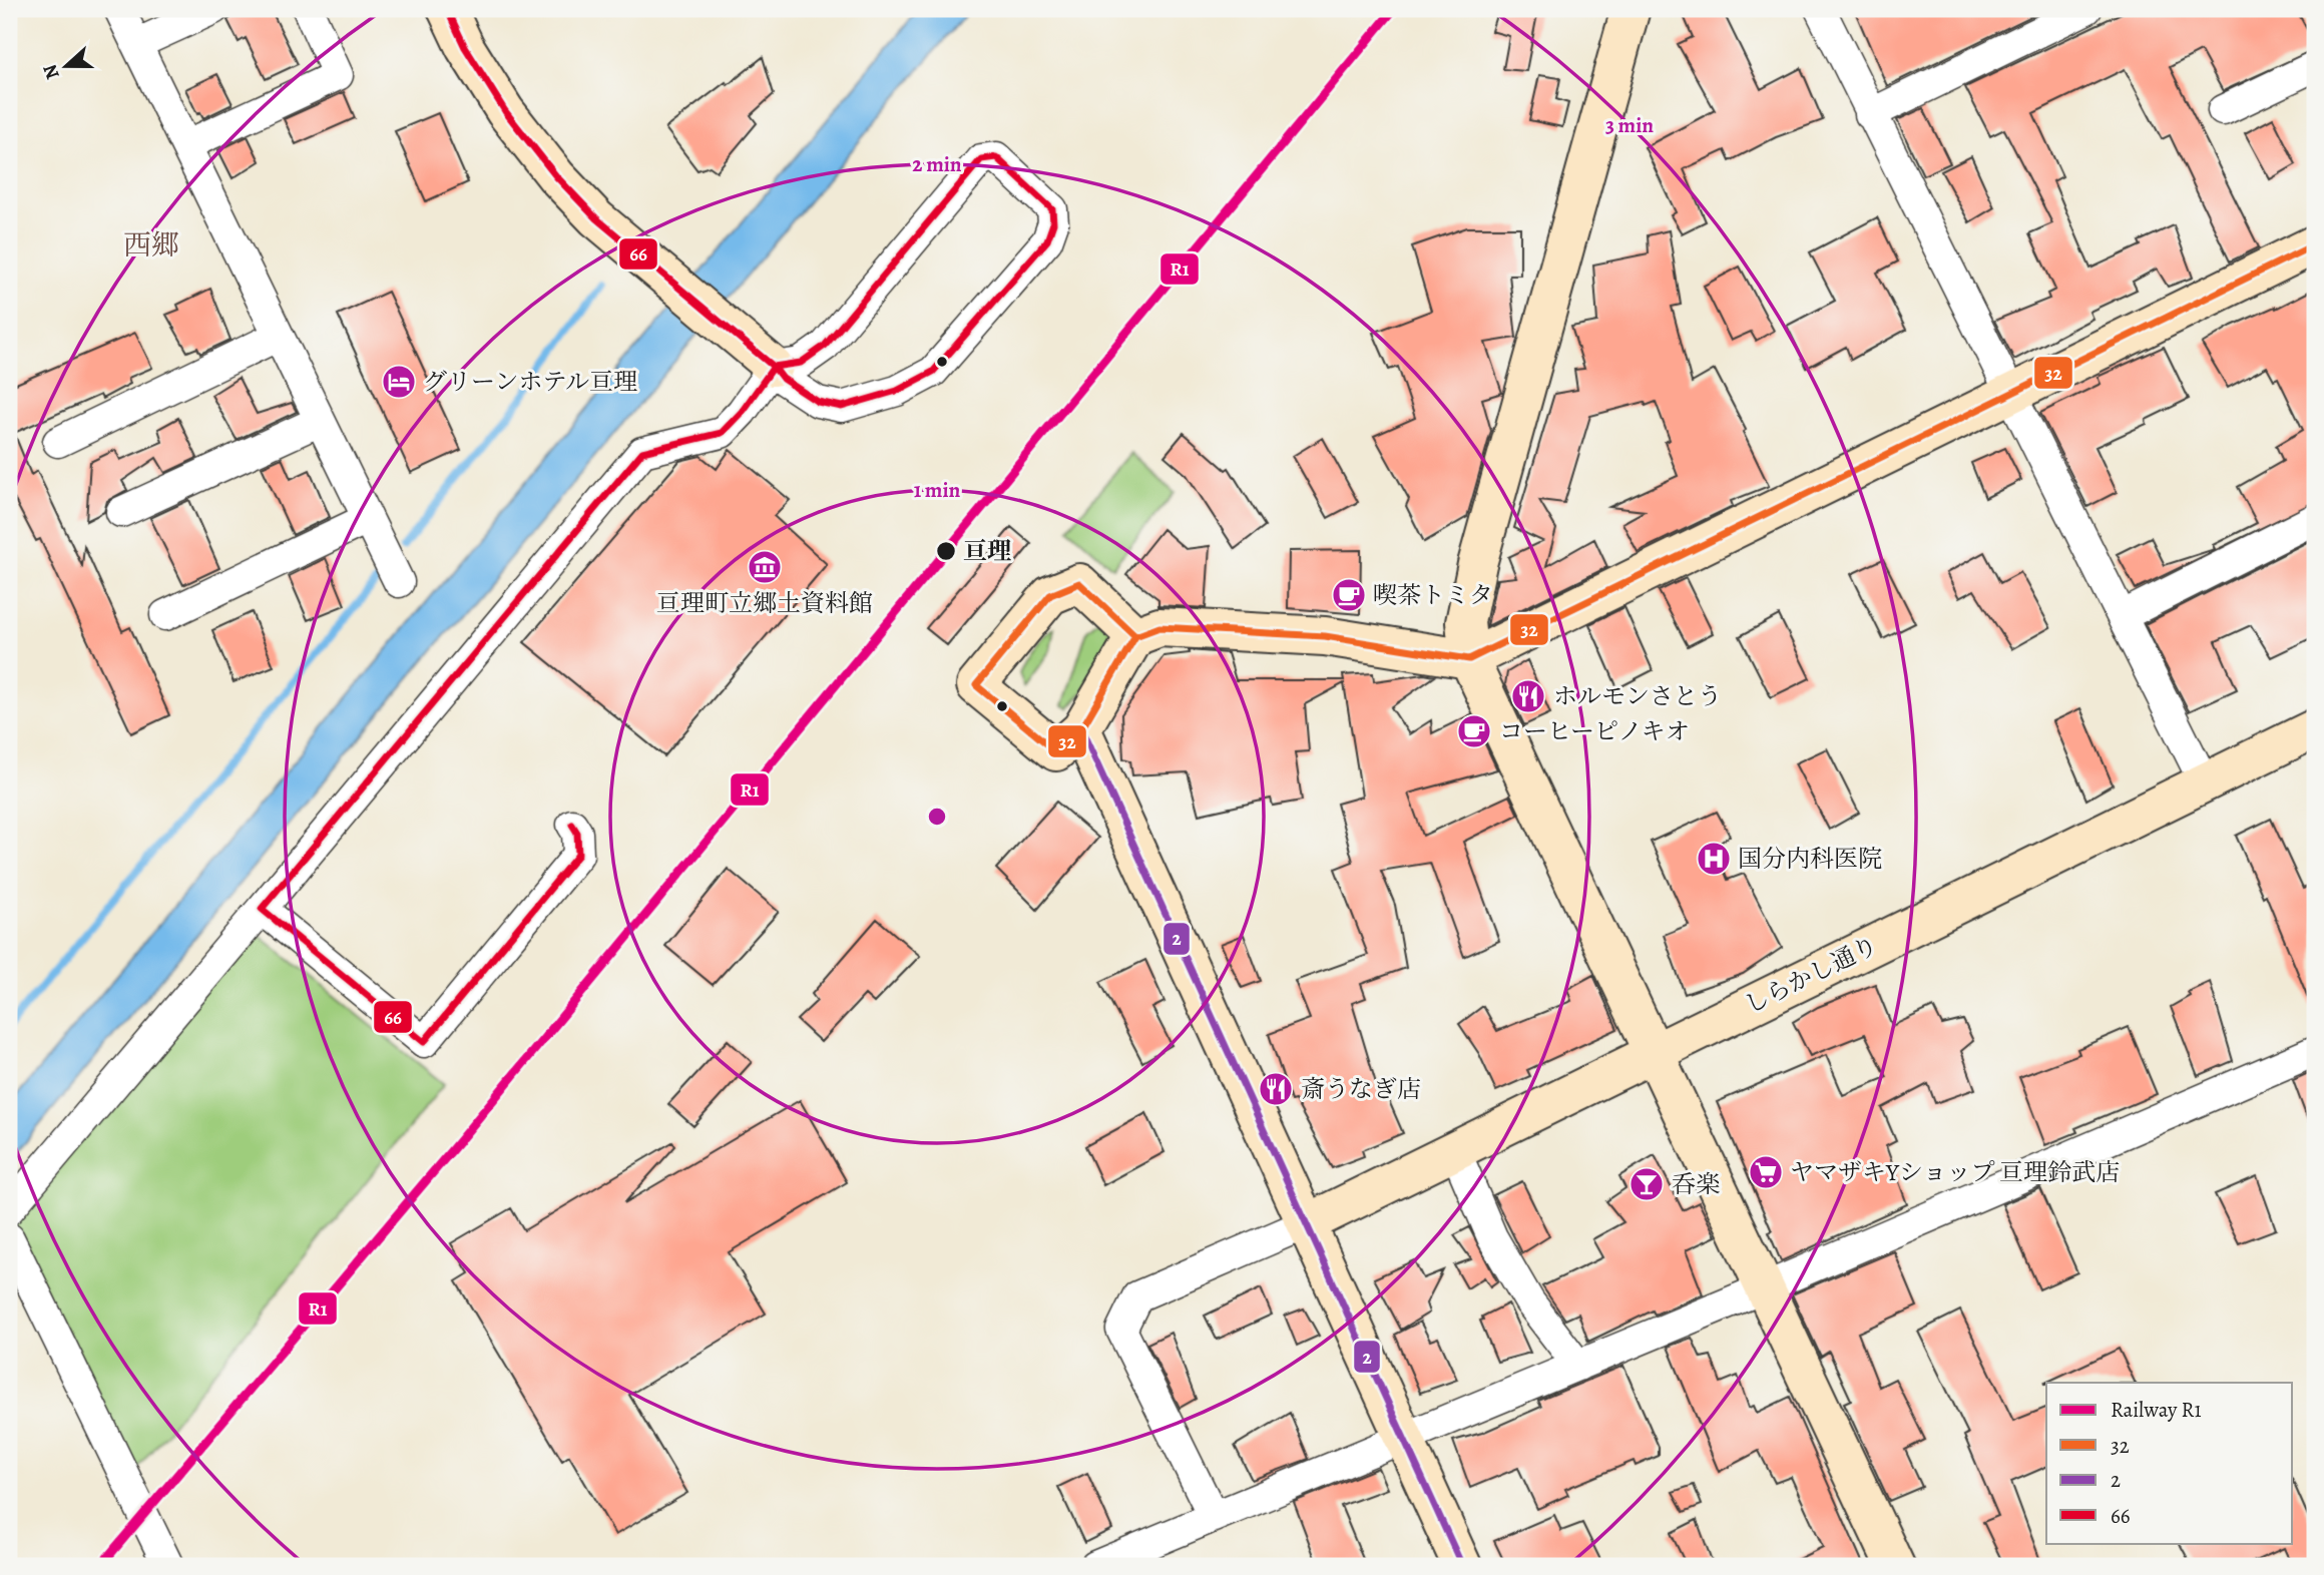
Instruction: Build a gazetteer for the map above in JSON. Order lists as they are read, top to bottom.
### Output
{
  "streets": {
    "street": ["しらかし通り"]
  },
  "districts": ["西郷"],
  "places": {
    "hotel": ["グリーンホテル亘理"],
    "other": ["亘理"],
    "museum": ["亘理町立郷土資料館"],
    "cafe": ["喫茶トミタ", "コーヒーピノキオ"],
    "restaurant": ["ホルモンさとう", "斎うなぎ店"],
    "hospital": ["国分内科医院"],
    "supermarket": ["ヤマザキYショップ 亘理鈴武店"],
    "bar": ["呑楽"]
  },
  "lines": [
    "rail line R1",
    "transit line 66",
    "transit line 32",
    "transit line 2"
  ],
  "legend": [
    "Railway R1",
    "32",
    "2",
    "66"
  ],
  "north": "left",
  "rings": ["3 min", "2 min", "1 min"]
}
